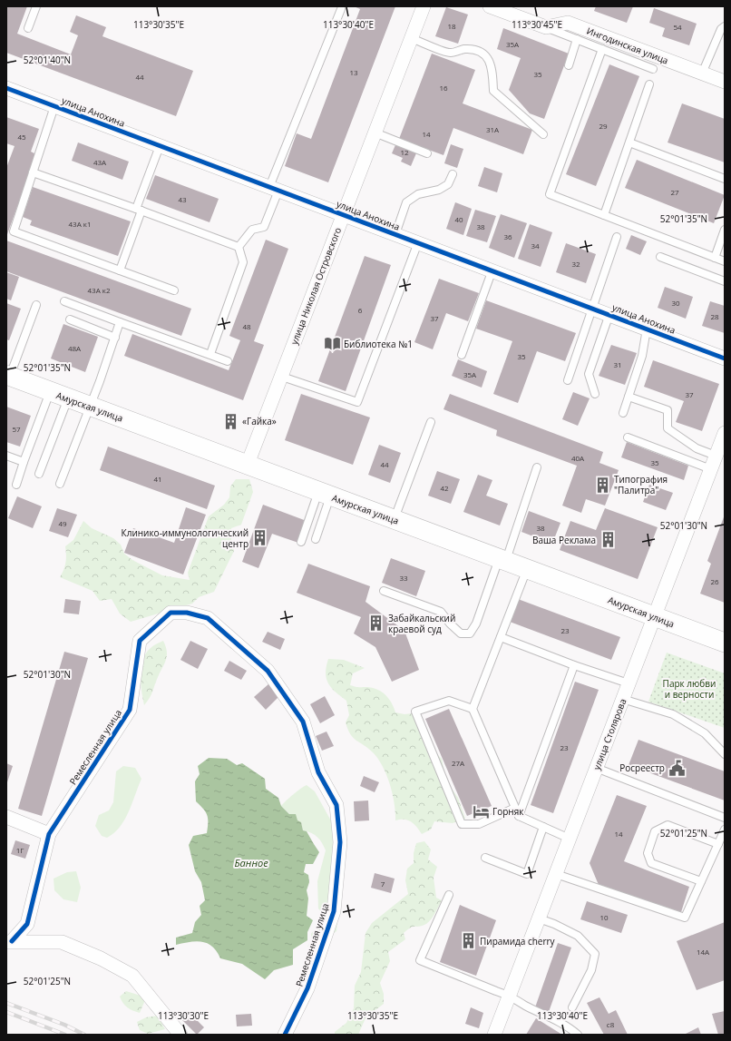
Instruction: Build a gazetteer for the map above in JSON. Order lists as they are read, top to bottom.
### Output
{
  "streets": {
    "main road": ["Амурская улица"],
    "street": [
      "Ингодинская улица",
      "улица Анохина",
      "улица Николая Островского",
      "улица Столярова",
      "Ремесленная улица"
    ]
  },
  "crossings": [
    ["улица Анохина", "улица Николая Островского"],
    ["улица Николая Островского", "Амурская улица"],
    ["Амурская улица", "улица Столярова"]
  ],
  "water": ["Банное"],
  "parks": ["Парк любви и верности"],
  "places": {
    "library": ["Библиотека №1"],
    "building": [
      "«Гайка»",
      "Типография \"Палитра\"",
      "Клинико-иммунологический центр",
      "Ваша Реклама",
      "Забайкальский краевой суд",
      "Пирамида cherry"
    ],
    "public building": ["Росреестр"],
    "hotel": ["Горняк"]
  },
  "house_numbers": [
    "18",
    "54",
    "35А",
    "13",
    "35",
    "44",
    "16",
    "29",
    "31А",
    "14",
    "45",
    "12",
    "43А",
    "27",
    "43",
    "40",
    "43А к1",
    "38",
    "36",
    "34",
    "32",
    "43А к2",
    "30",
    "6",
    "28",
    "37",
    "48",
    "48А",
    "35",
    "31",
    "35А",
    "37",
    "57",
    "40А",
    "35",
    "44",
    "41",
    "42",
    "49",
    "38",
    "33",
    "26",
    "23",
    "23",
    "27А",
    "14",
    "1Г",
    "7",
    "10",
    "14А",
    "с8"
  ],
  "coordinates": [
    "113°30'35\"E",
    "113°30'40\"E",
    "113°30'45\"E",
    "52°01'40\"N",
    "52°01'35\"N",
    "52°01'30\"N",
    "52°01'25\"N",
    "113°30'30\"E"
  ]
}
